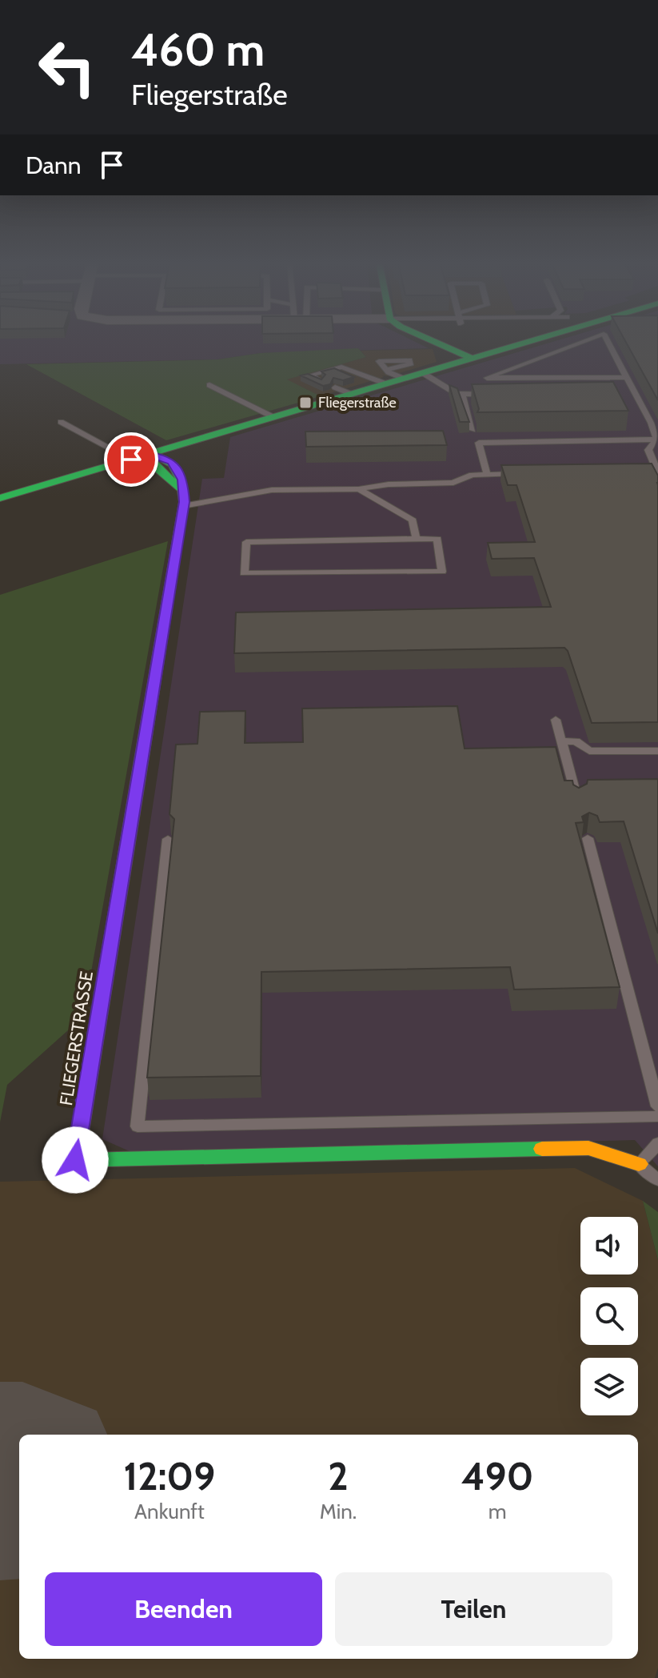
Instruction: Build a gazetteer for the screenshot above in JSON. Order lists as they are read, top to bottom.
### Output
{
  "streets": {
    "street": ["FLIEGERSTRASSE"]
  },
  "places": {
    "transit": ["Fliegerstraße"]
  },
  "page": {
    "turn": ["460 m", "Fliegerstraße"],
    "then": "Dann",
    "eta": [
      "12:09",
      "Ankunft",
      "2",
      "Min.",
      "490",
      "m"
    ],
    "buttons": ["Beenden", "Teilen"]
  }
}
